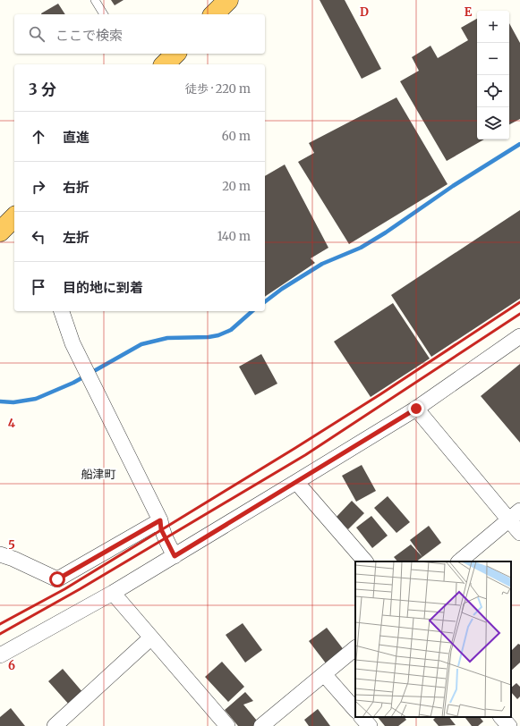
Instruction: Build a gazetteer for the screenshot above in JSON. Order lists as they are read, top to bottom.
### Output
{
  "districts": ["船津町"],
  "page": {
    "map_buttons": ["+", "−"],
    "search": "ここで検索",
    "heading": ["3 分", "徒歩 · 220 m"],
    "list": [
      ["直進", "60 m"],
      ["右折", "20 m"],
      ["左折", "140 m"],
      "目的地に到着"
    ]
  },
  "grid": {
    "columns": ["D", "E"],
    "rows": ["4", "5", "6"]
  }
}
